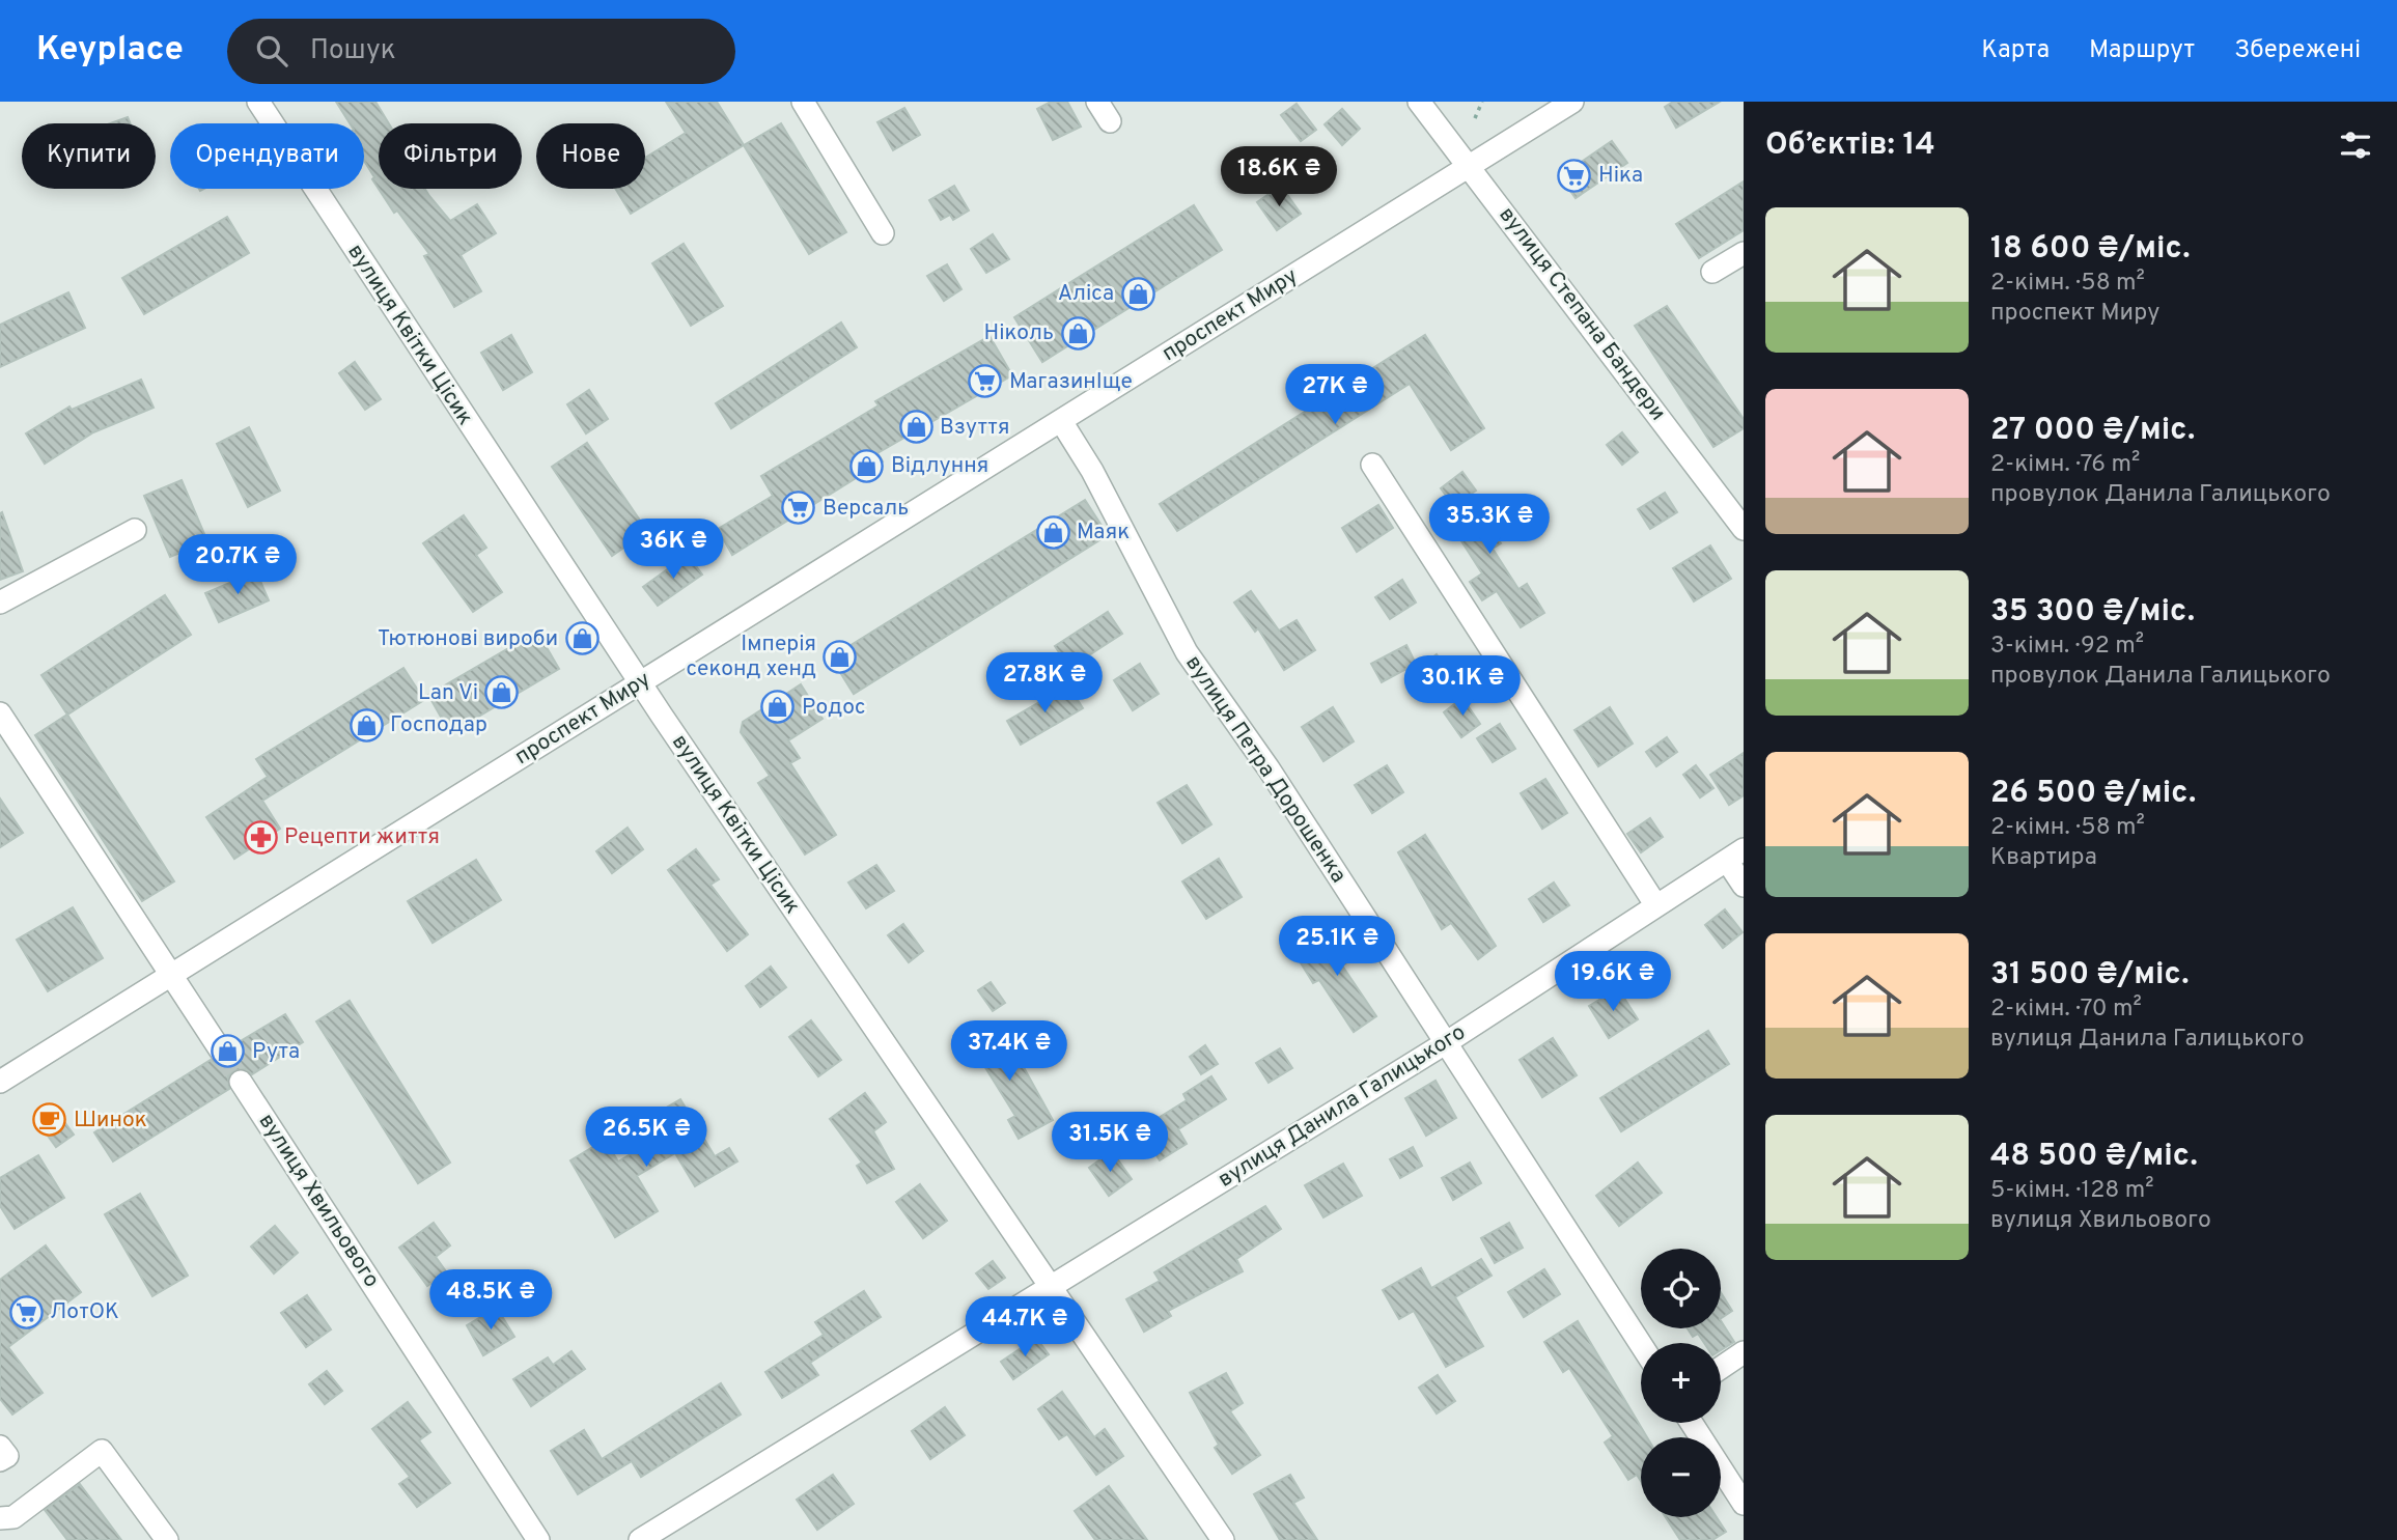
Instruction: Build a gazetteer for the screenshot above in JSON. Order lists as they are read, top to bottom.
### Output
{
  "streets": {
    "street": [
      "вулиця Степана Бандери",
      "проспект Миру",
      "вулиця Квітки Цісик",
      "вулиця Петра Дорошенка",
      "вулиця Данила Галицького",
      "вулиця Хвильового"
    ]
  },
  "crossings": [
    ["вулиця Степана Бандери", "проспект Миру"],
    ["проспект Миру", "вулиця Квітки Цісик"],
    ["проспект Миру", "вулиця Петра Дорошенка"],
    ["вулиця Квітки Цісик", "вулиця Данила Галицького"],
    ["вулиця Петра Дорошенка", "вулиця Данила Галицького"]
  ],
  "places": {
    "supermarket": [
      "Ніка",
      "МагазинІще",
      "Версаль",
      "ЛотОК"
    ],
    "shop": [
      "Аліса",
      "Ніколь",
      "Взуття",
      "Відлуння",
      "Маяк",
      "Тютюнові вироби",
      "Імперія секонд хенд",
      "Lan Vi",
      "Родос",
      "Господар",
      "Рута"
    ],
    "pharmacy": ["Рецепти життя"],
    "cafe": ["Шинок"]
  },
  "page": {
    "header": "Keyplace",
    "search": "Пошук",
    "nav": ["Карта", "Маршрут", "Збережені"],
    "heading": "Об’єктів: 14",
    "chip": [
      "Купити",
      "Орендувати",
      "Фільтри",
      "Нове"
    ],
    "price": [
      "18.6K ₴",
      "27K ₴",
      "35.3K ₴",
      "36K ₴",
      "20.7K ₴",
      "27.8K ₴",
      "30.1K ₴",
      "25.1K ₴",
      "19.6K ₴",
      "37.4K ₴",
      "26.5K ₴",
      "31.5K ₴",
      "48.5K ₴",
      "44.7K ₴"
    ],
    "list": [
      {
        "name": "18 600 ₴/міс.",
        "note": "2-кімн. · 58 m² · проспект Миру"
      },
      {
        "name": "27 000 ₴/міс.",
        "note": "2-кімн. · 76 m² · провулок Данила Галицького"
      },
      {
        "name": "35 300 ₴/міс.",
        "note": "3-кімн. · 92 m² · провулок Данила Галицького"
      },
      {
        "name": "26 500 ₴/міс.",
        "note": "2-кімн. · 58 m² · Квартира"
      },
      {
        "name": "31 500 ₴/міс.",
        "note": "2-кімн. · 70 m² · вулиця Данила Галицького"
      },
      {
        "name": "48 500 ₴/міс.",
        "note": "5-кімн. · 128 m² · вулиця Хвильового"
      }
    ],
    "map_buttons": ["+", "−"]
  }
}
